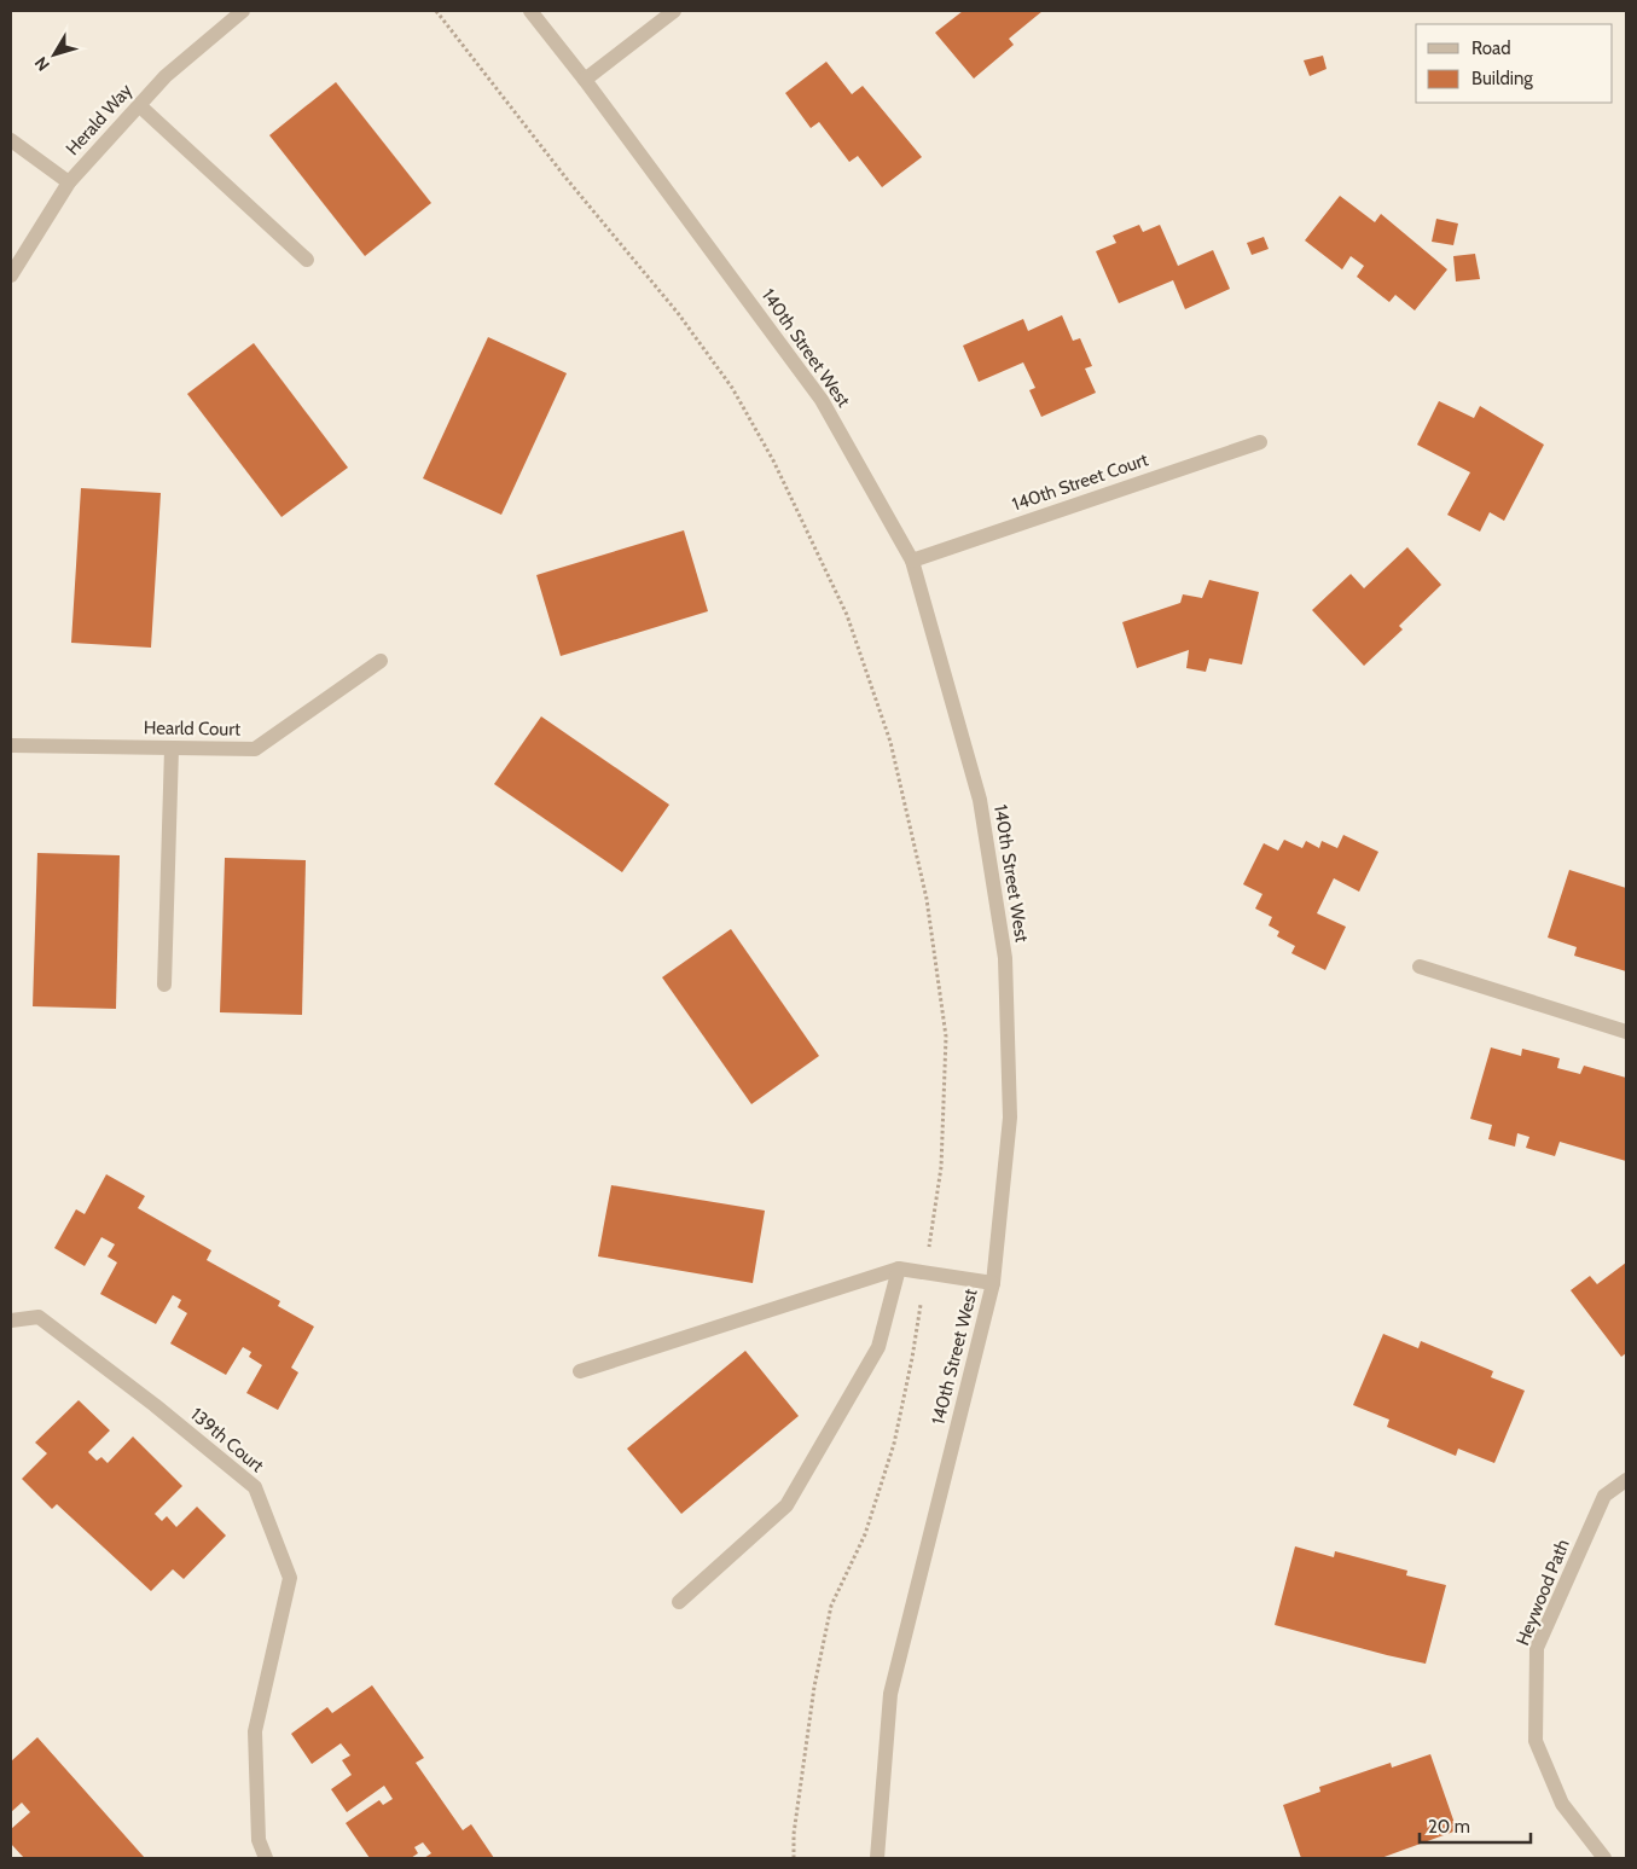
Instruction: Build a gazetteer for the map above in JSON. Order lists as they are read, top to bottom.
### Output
{
  "streets": {
    "street": [
      "Herald Way",
      "140th Street West",
      "140th Street Court",
      "Hearld Court",
      "139th Court",
      "Heywood Path"
    ]
  },
  "crossings": [
    ["140th Street West", "140th Street Court"]
  ],
  "legend": ["Road", "Building"],
  "scale_bar": "20 m",
  "north": "bottom left"
}
